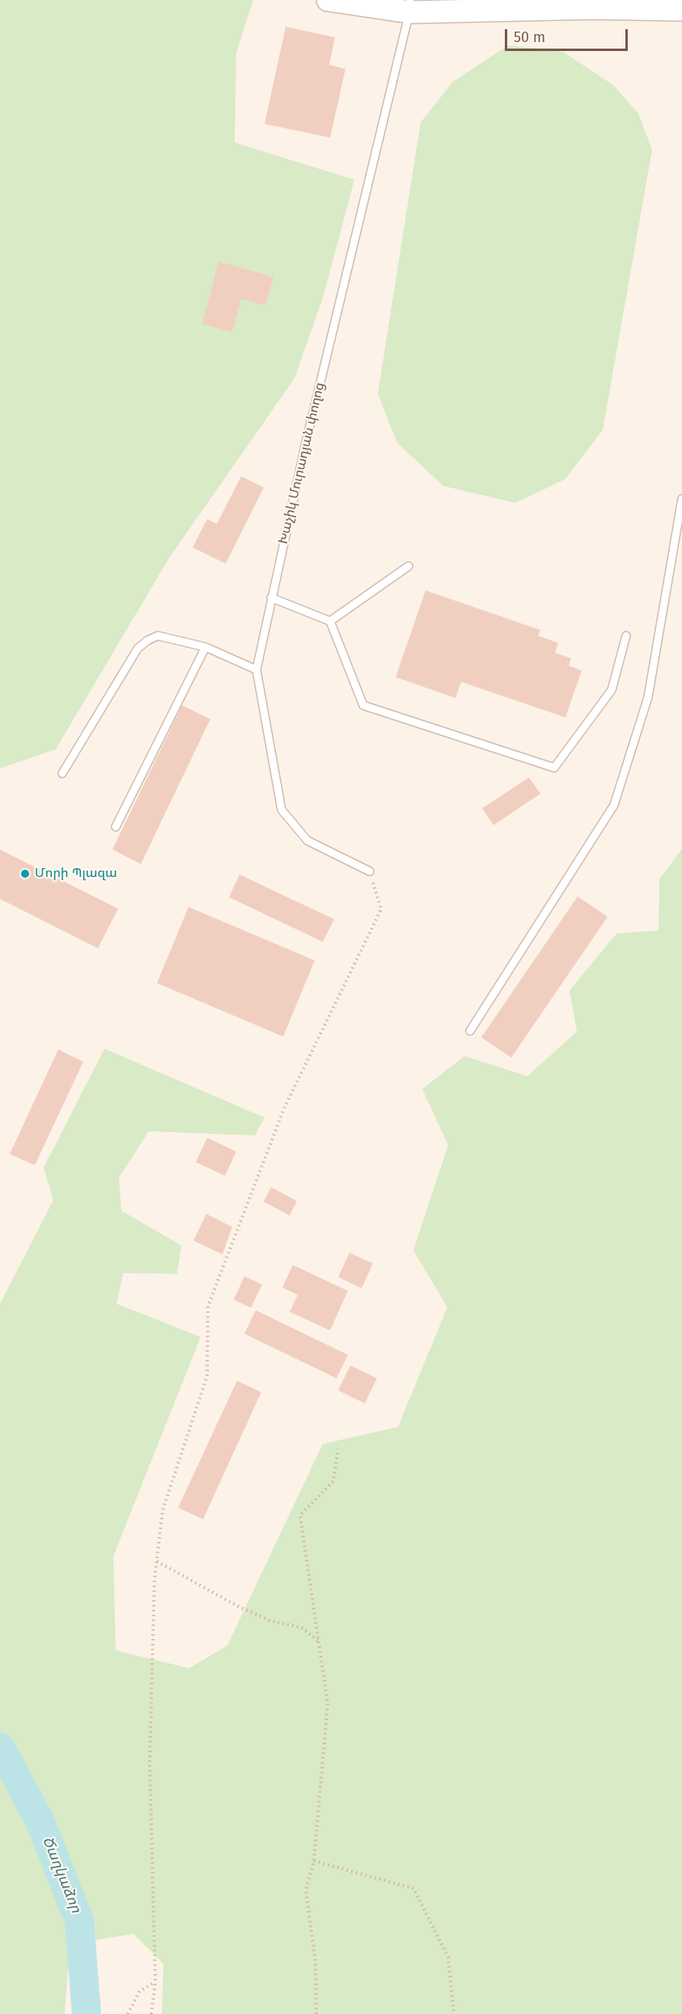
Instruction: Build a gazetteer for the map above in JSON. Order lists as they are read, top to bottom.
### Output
{
  "streets": {
    "lane": ["Խաչիկ Մուրադյան փողոց"]
  },
  "water": ["Ծաղկաձոր"],
  "places": ["Մորի Պլազա"],
  "scale_bar": "50 m"
}
